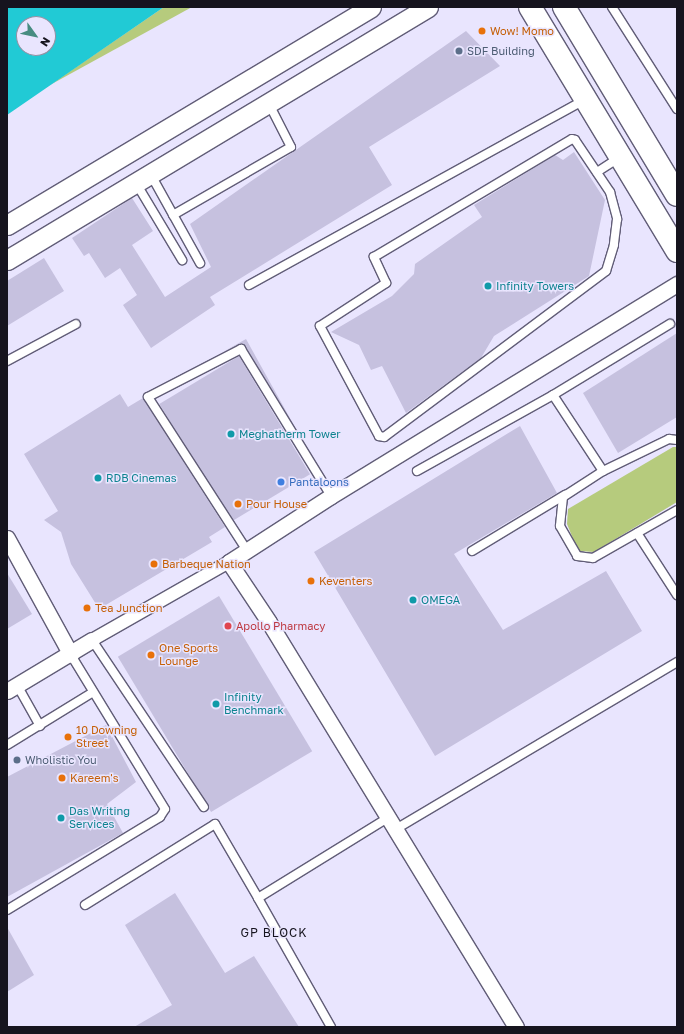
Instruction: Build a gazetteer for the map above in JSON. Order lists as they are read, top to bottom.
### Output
{
  "districts": ["GP BLOCK"],
  "places": [
    "Wow! Momo",
    "SDF Building",
    "Infinity Towers",
    "Meghatherm Tower",
    "RDB Cinemas",
    "Pantaloons",
    "Pour House",
    "Barbeque Nation",
    "Keventers",
    "OMEGA",
    "Tea Junction",
    "Apollo Pharmacy",
    "One Sports Lounge",
    "Infinity Benchmark",
    "10 Downing Street",
    "Wholistic You",
    "Kareem's",
    "Das Writing Services"
  ],
  "north": "bottom right"
}
